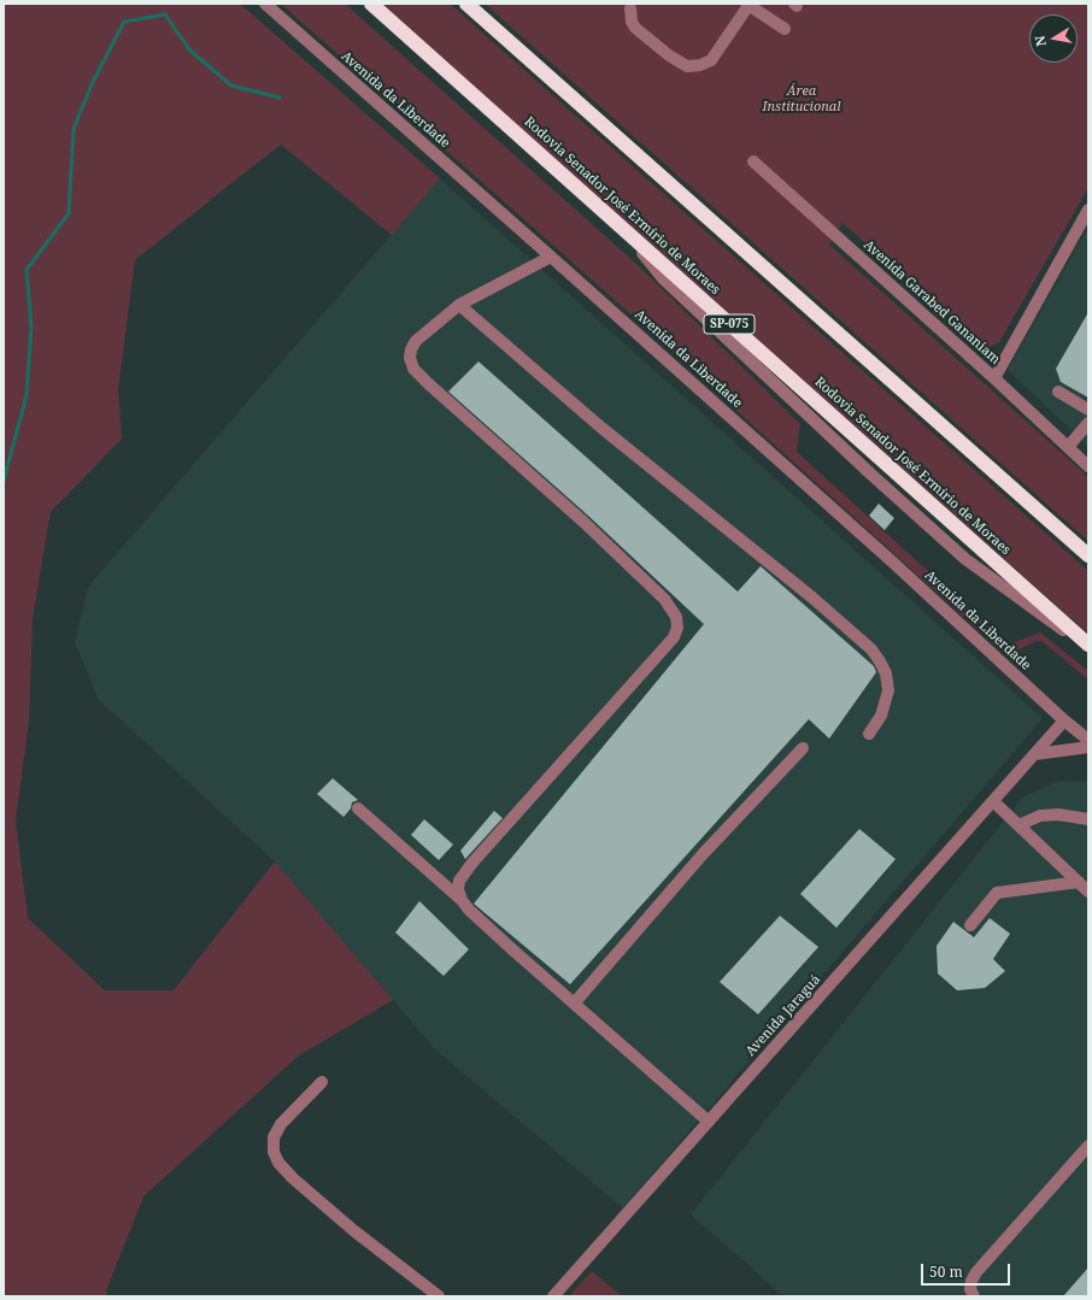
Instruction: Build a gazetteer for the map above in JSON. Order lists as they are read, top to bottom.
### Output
{
  "streets": {
    "highway": ["Rodovia Senador José Ermírio de Moraes", "SP-075"],
    "street": ["Avenida da Liberdade", "Avenida Garabed Gananiam", "Avenida Jaraguá"]
  },
  "crossings": [
    ["Avenida da Liberdade", "Avenida Jaraguá"]
  ],
  "parks": ["Área Institucional"],
  "scale_bar": "50 m",
  "north": "left"
}
